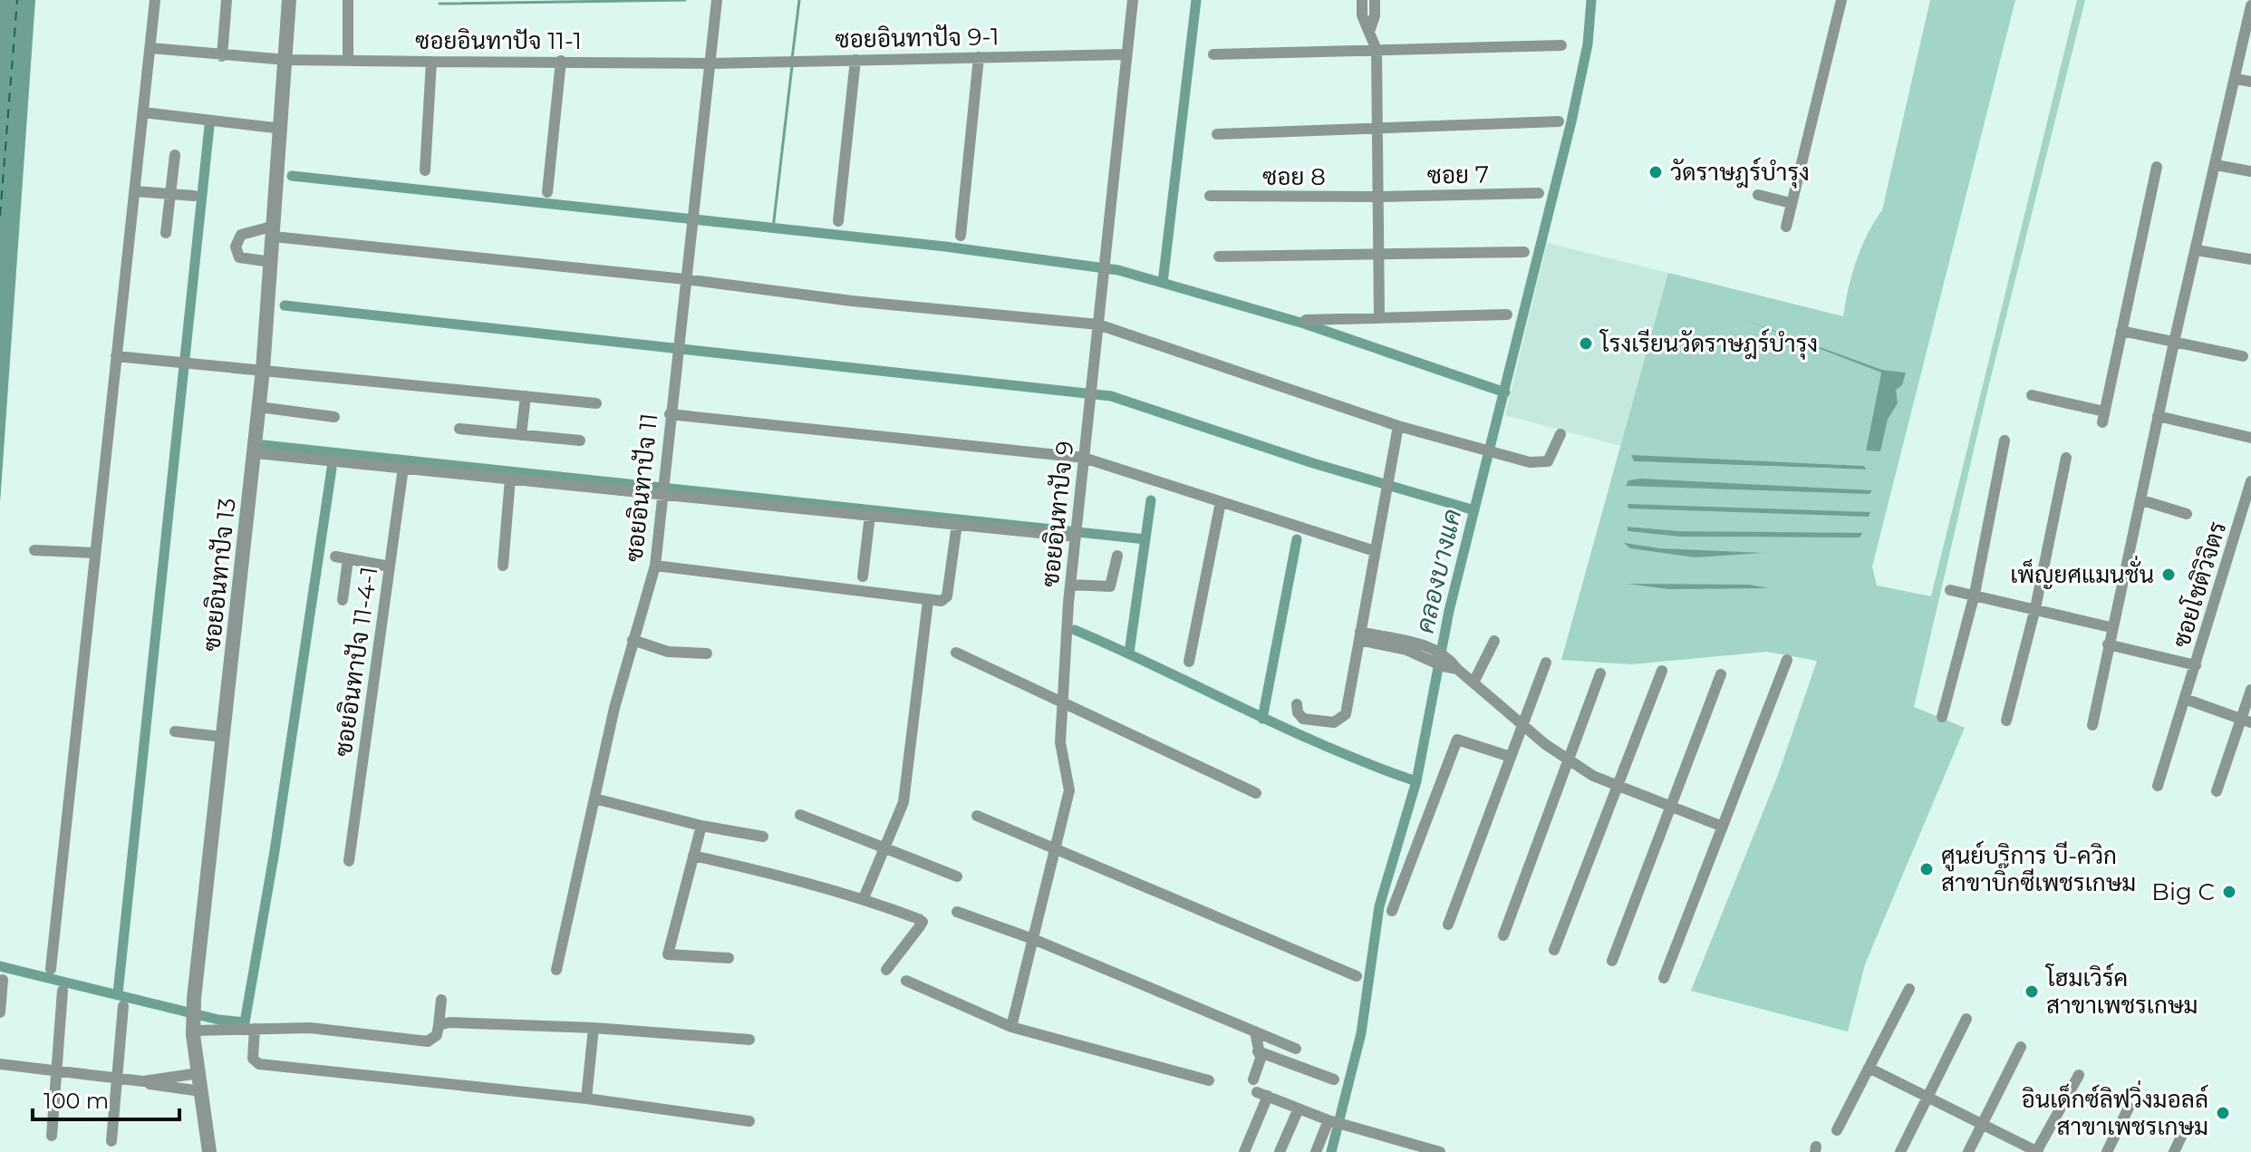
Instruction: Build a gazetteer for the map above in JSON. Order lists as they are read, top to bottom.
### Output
{
  "streets": {
    "street": [
      "ซอยอินทาปัจ 9-1",
      "ซอยอินทาปัจ 11-1",
      "ซอย 7",
      "ซอย 8",
      "ซอยอินทาปัจ 11",
      "ซอยอินทาปัจ 9",
      "ซอยอินทาปัจ 13",
      "ซอยโชติวิจิตร",
      "ซอยอินทาปัจ 11-4-1"
    ]
  },
  "crossings": [
    ["ซอยอินทาปัจ 9-1", "ซอยอินทาปัจ 11-1"],
    ["ซอยอินทาปัจ 9-1", "ซอยอินทาปัจ 11"],
    ["ซอยอินทาปัจ 9-1", "ซอยอินทาปัจ 9"],
    ["ซอยอินทาปัจ 11-1", "ซอยอินทาปัจ 11"],
    ["ซอยอินทาปัจ 11-1", "ซอยอินทาปัจ 13"],
    ["ซอย 7", "ซอย 8"]
  ],
  "water": ["คลองบางแค"],
  "places": [
    "วัดราษฎร์บำรุง",
    "โรงเรียนวัดราษฎร์บำรุง",
    "เพ็ญยศแมนชั่น",
    "ศูนย์บริการ บี-ควิก สาขาบิ๊กซีเพชรเกษม",
    "Big C",
    "โฮมเวิร์ค สาขาเพชรเกษม",
    "อินเด็กซ์ลิฟวิ่งมอลล์ สาขาเพชรเกษม"
  ],
  "scale_bar": "100 m"
}
